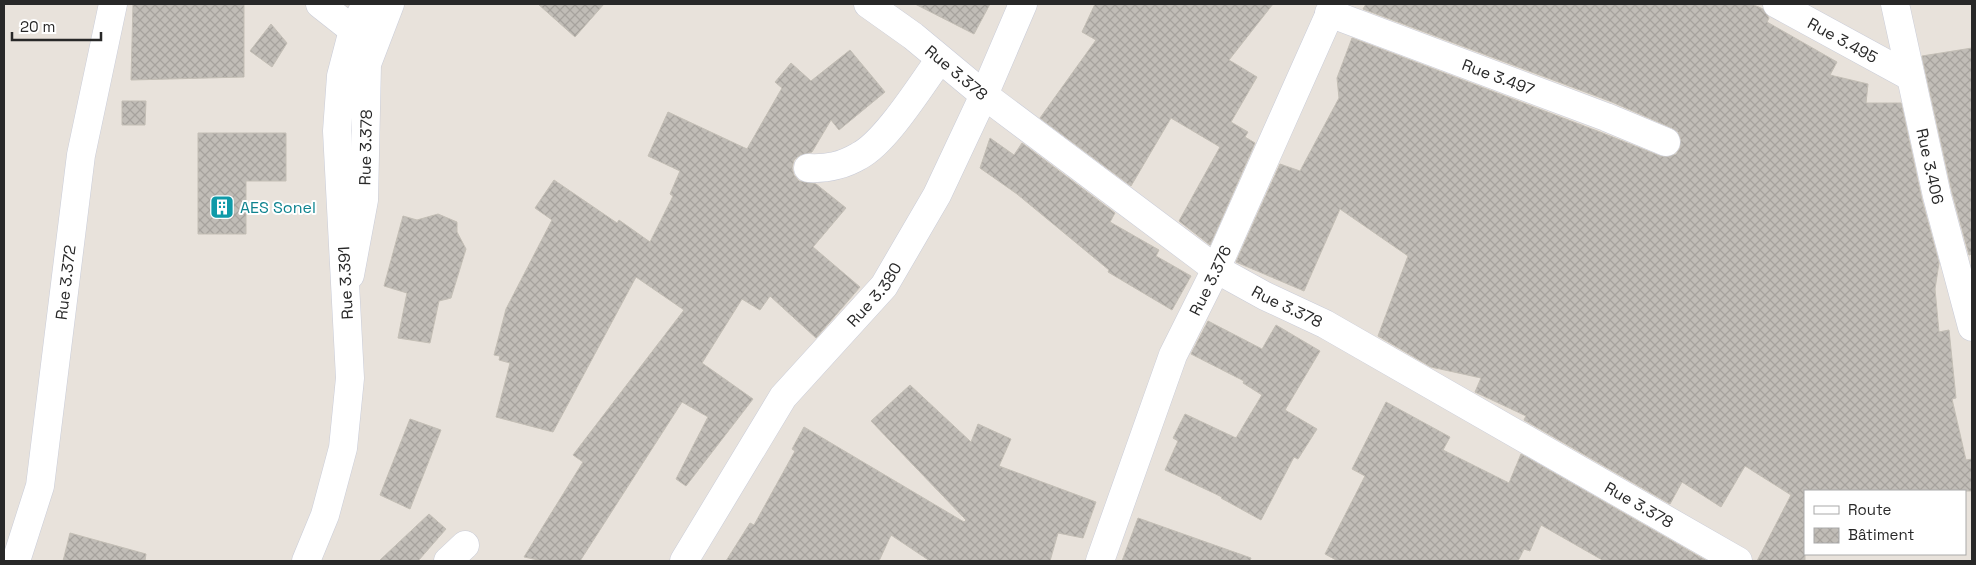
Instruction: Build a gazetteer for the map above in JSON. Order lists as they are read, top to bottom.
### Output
{
  "streets": {
    "street": [
      "Rue 3.495",
      "Rue 3.378",
      "Rue 3.497",
      "Rue 3.406",
      "Rue 3.376",
      "Rue 3.372",
      "Rue 3.391",
      "Rue 3.380"
    ]
  },
  "crossings": [
    ["Rue 3.495", "Rue 3.406"],
    ["Rue 3.378", "Rue 3.376"],
    ["Rue 3.378", "Rue 3.391"],
    ["Rue 3.378", "Rue 3.380"],
    ["Rue 3.497", "Rue 3.376"]
  ],
  "places": {
    "building": ["AES Sonel"]
  },
  "legend": ["Route", "Bâtiment"],
  "scale_bar": "20 m"
}
